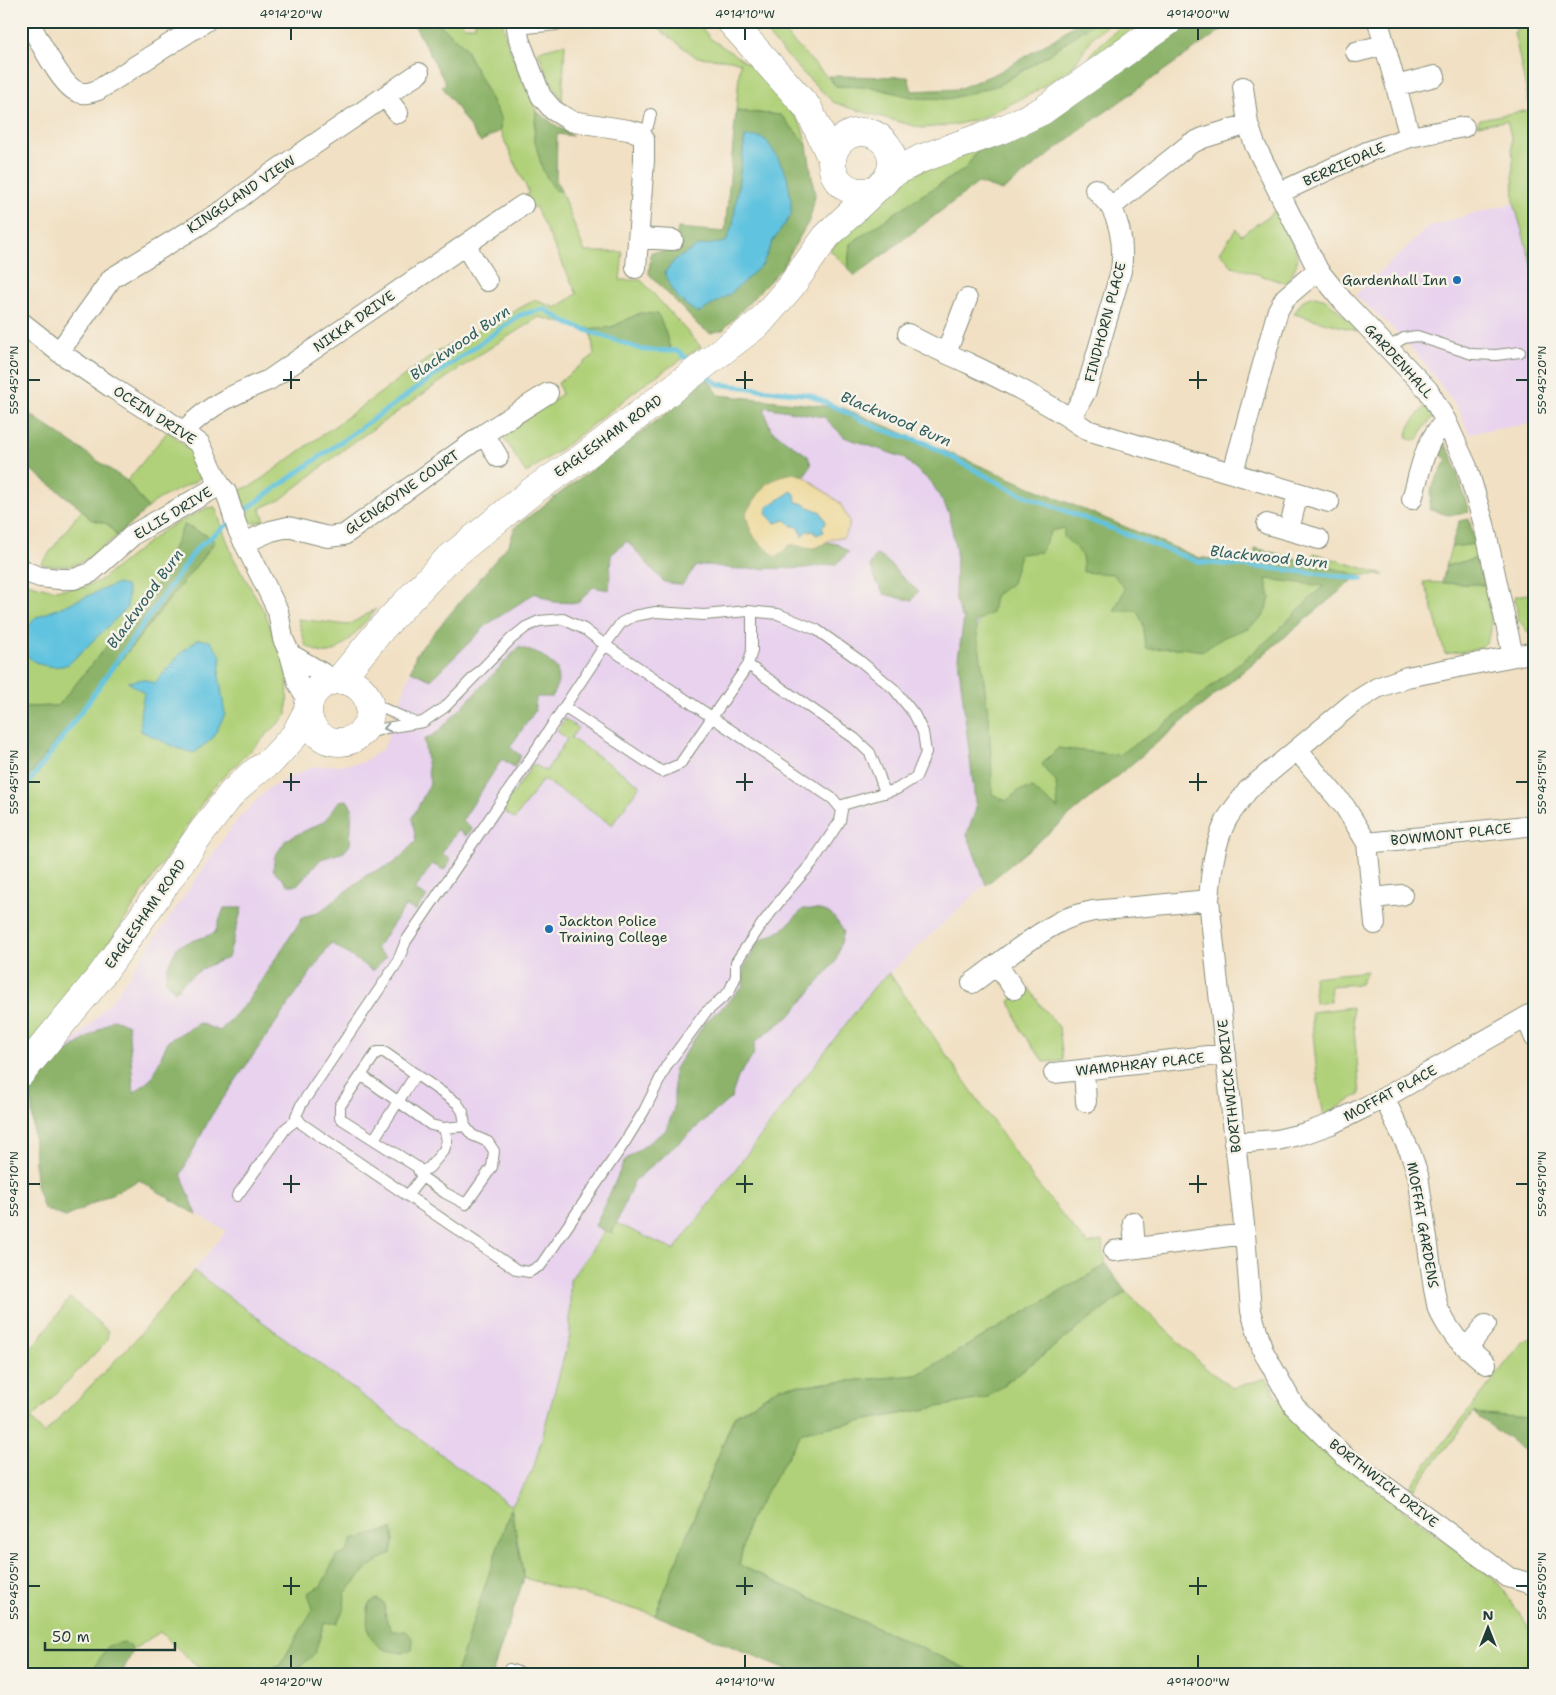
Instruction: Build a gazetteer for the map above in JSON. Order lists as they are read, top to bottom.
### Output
{
  "streets": {
    "main road": ["EAGLESHAM ROAD"],
    "street": [
      "BERRIEDALE",
      "KINGSLAND VIEW",
      "NIKKA DRIVE",
      "FINDHORN PLACE",
      "GARDENHALL",
      "OCEIN DRIVE",
      "GLENGOYNE COURT",
      "ELLIS DRIVE",
      "BOWMONT PLACE",
      "WAMPHRAY PLACE",
      "BORTHWICK DRIVE",
      "MOFFAT PLACE",
      "MOFFAT GARDENS"
    ]
  },
  "crossings": [
    ["BERRIEDALE", "GARDENHALL"],
    ["KINGSLAND VIEW", "OCEIN DRIVE"],
    ["NIKKA DRIVE", "OCEIN DRIVE"],
    ["GARDENHALL", "BORTHWICK DRIVE"],
    ["OCEIN DRIVE", "EAGLESHAM ROAD"],
    ["OCEIN DRIVE", "GLENGOYNE COURT"],
    ["OCEIN DRIVE", "ELLIS DRIVE"],
    ["WAMPHRAY PLACE", "BORTHWICK DRIVE"],
    ["BORTHWICK DRIVE", "MOFFAT PLACE"],
    ["MOFFAT PLACE", "MOFFAT GARDENS"]
  ],
  "water": ["Blackwood Burn"],
  "places": ["Gardenhall Inn", "Jackton Police Training College"],
  "scale_bar": "50 m",
  "north": "top",
  "coordinates": [
    "4°14'20\"W",
    "4°14'10\"W",
    "4°14'00\"W",
    "55°45'20\"N",
    "55°45'15\"N",
    "55°45'10\"N",
    "55°45'05\"N"
  ]
}
